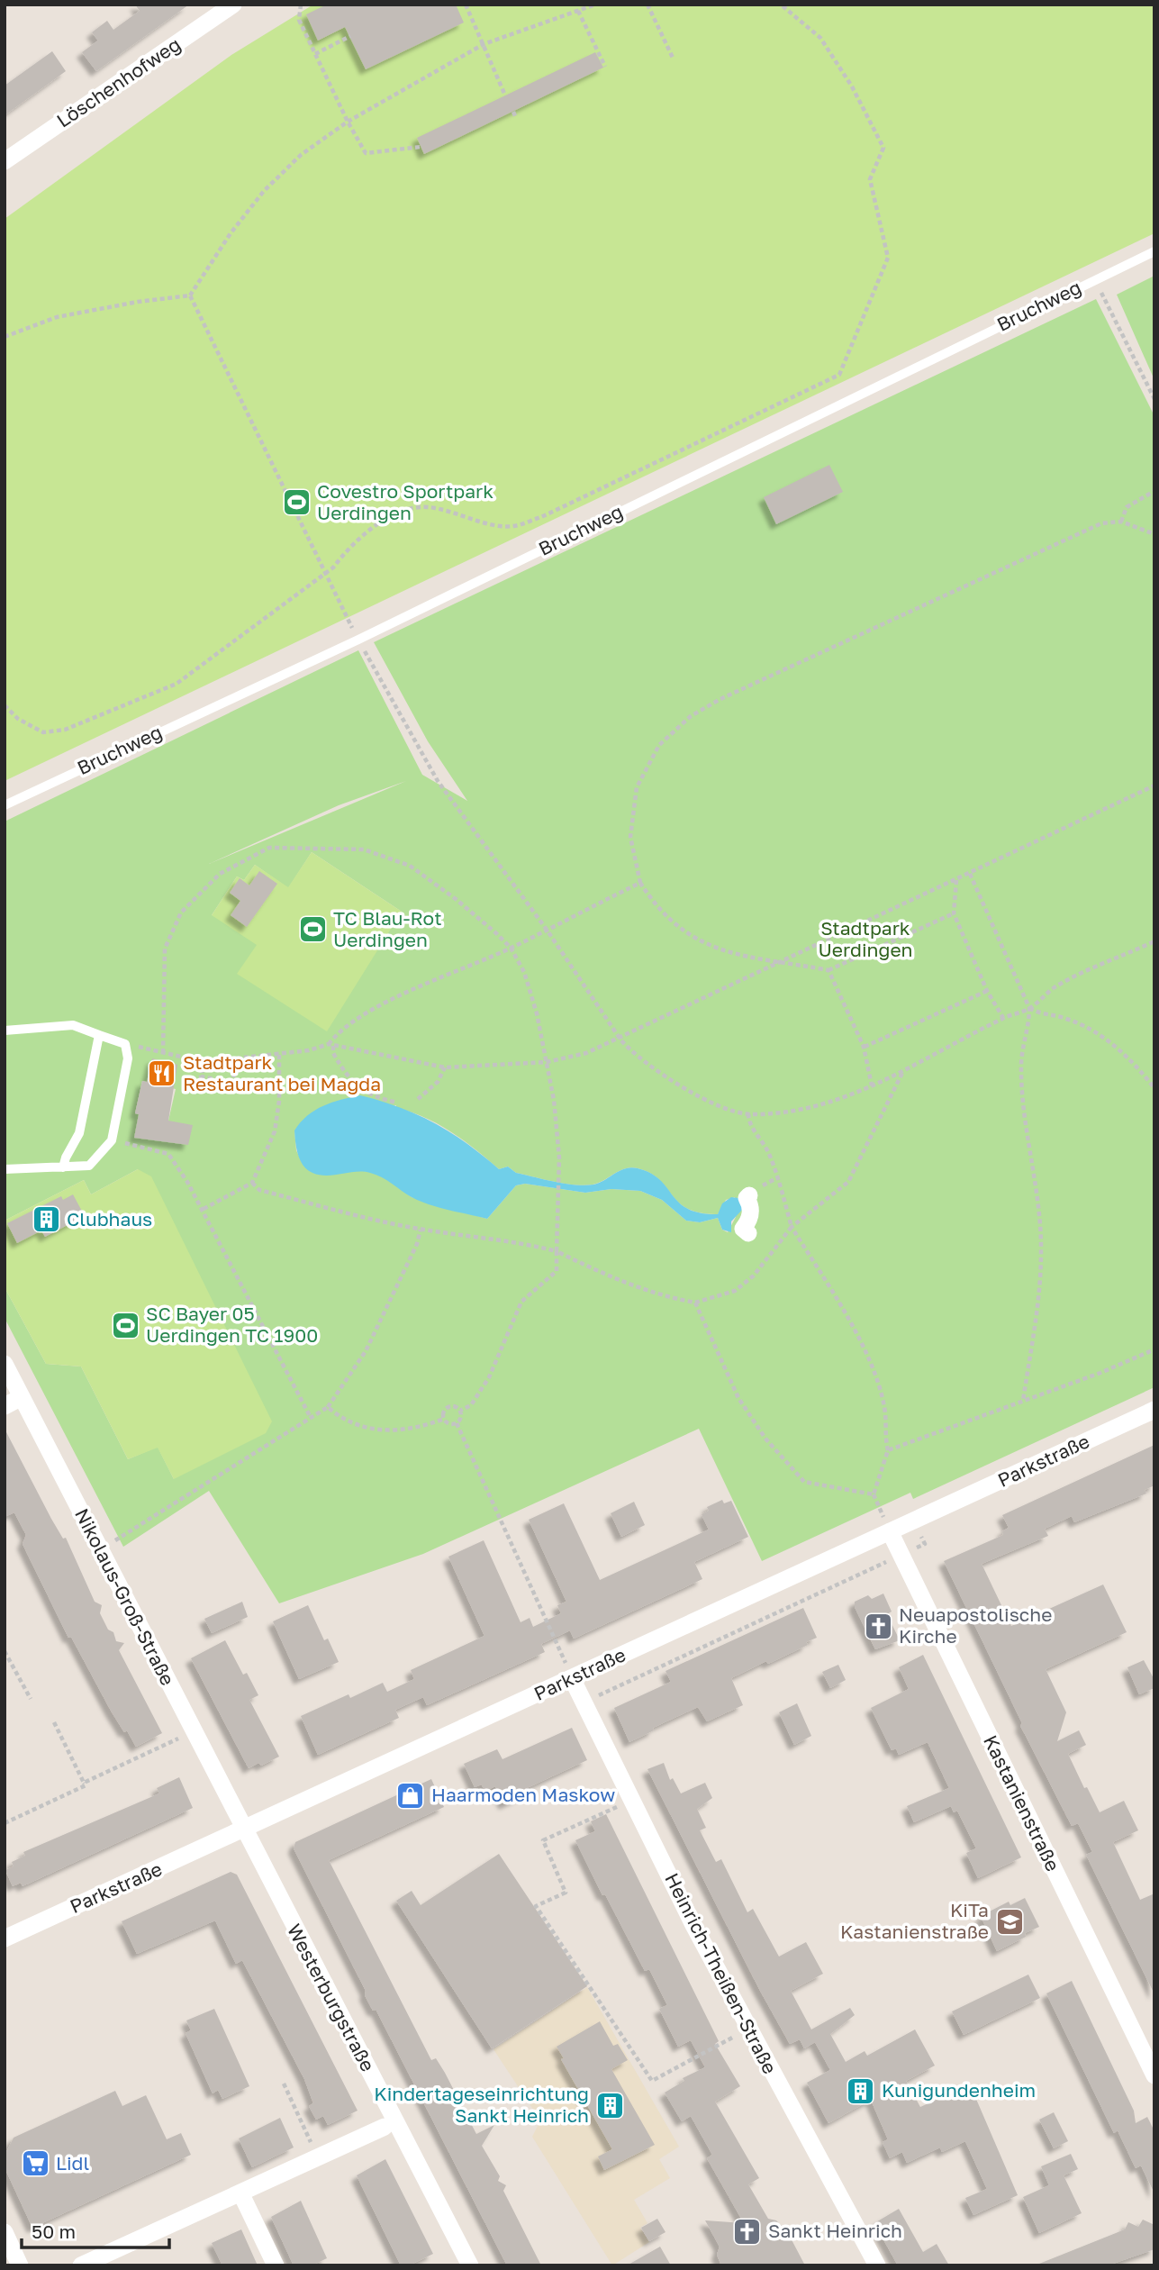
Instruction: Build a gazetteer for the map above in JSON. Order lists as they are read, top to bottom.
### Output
{
  "streets": {
    "street": [
      "Löschenhofweg",
      "Parkstraße",
      "Nikolaus-Groß-Straße",
      "Kastanienstraße",
      "Heinrich-Theißen-Straße",
      "Westerburgstraße"
    ],
    "lane": ["Bruchweg"]
  },
  "crossings": [
    ["Parkstraße", "Nikolaus-Groß-Straße"],
    ["Parkstraße", "Kastanienstraße"],
    ["Parkstraße", "Heinrich-Theißen-Straße"],
    ["Parkstraße", "Westerburgstraße"],
    ["Nikolaus-Groß-Straße", "Westerburgstraße"]
  ],
  "parks": ["Stadtpark Uerdingen"],
  "places": {
    "sports": ["Covestro Sportpark Uerdingen", "TC Blau-Rot Uerdingen", "SC Bayer 05 Uerdingen TC 1900"],
    "restaurant": ["Stadtpark Restaurant bei Magda"],
    "building": ["Clubhaus", "Kunigundenheim", "Kindertageseinrichtung Sankt Heinrich"],
    "church": ["Neuapostolische Kirche", "Sankt Heinrich"],
    "shop": ["Haarmoden Maskow"],
    "school or university": ["KiTa Kastanienstraße"],
    "supermarket": ["Lidl"]
  },
  "scale_bar": "50 m"
}
